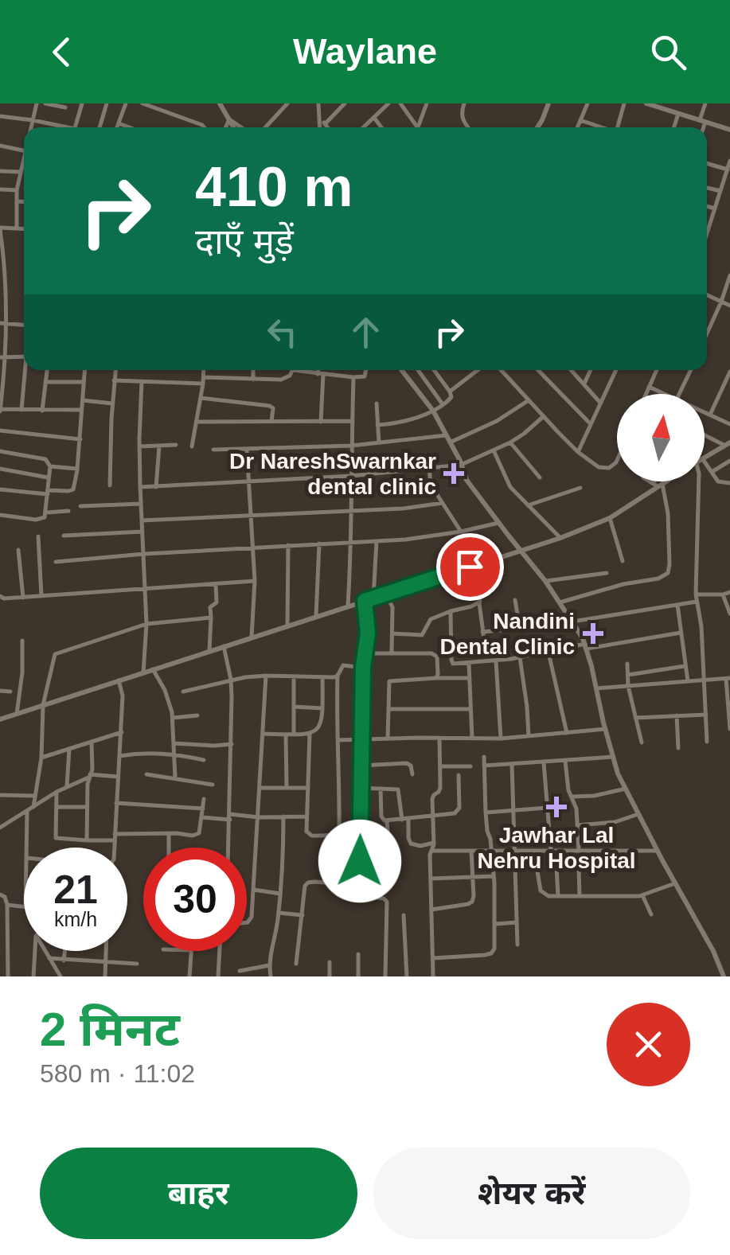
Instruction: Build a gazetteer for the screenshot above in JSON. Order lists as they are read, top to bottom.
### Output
{
  "places": {
    "health": ["Dr NareshSwarnkar dental clinic", "Nandini Dental Clinic", "Jawhar Lal Nehru Hospital"]
  },
  "north": "top",
  "page": {
    "header": "Waylane",
    "turn": ["410 m", "दाएँ मुड़ें"],
    "speed": "21 km/h",
    "limit": "30",
    "heading": ["2 मिनट", "580 m · 11:02"],
    "buttons": ["बाहर", "शेयर करें"]
  }
}
